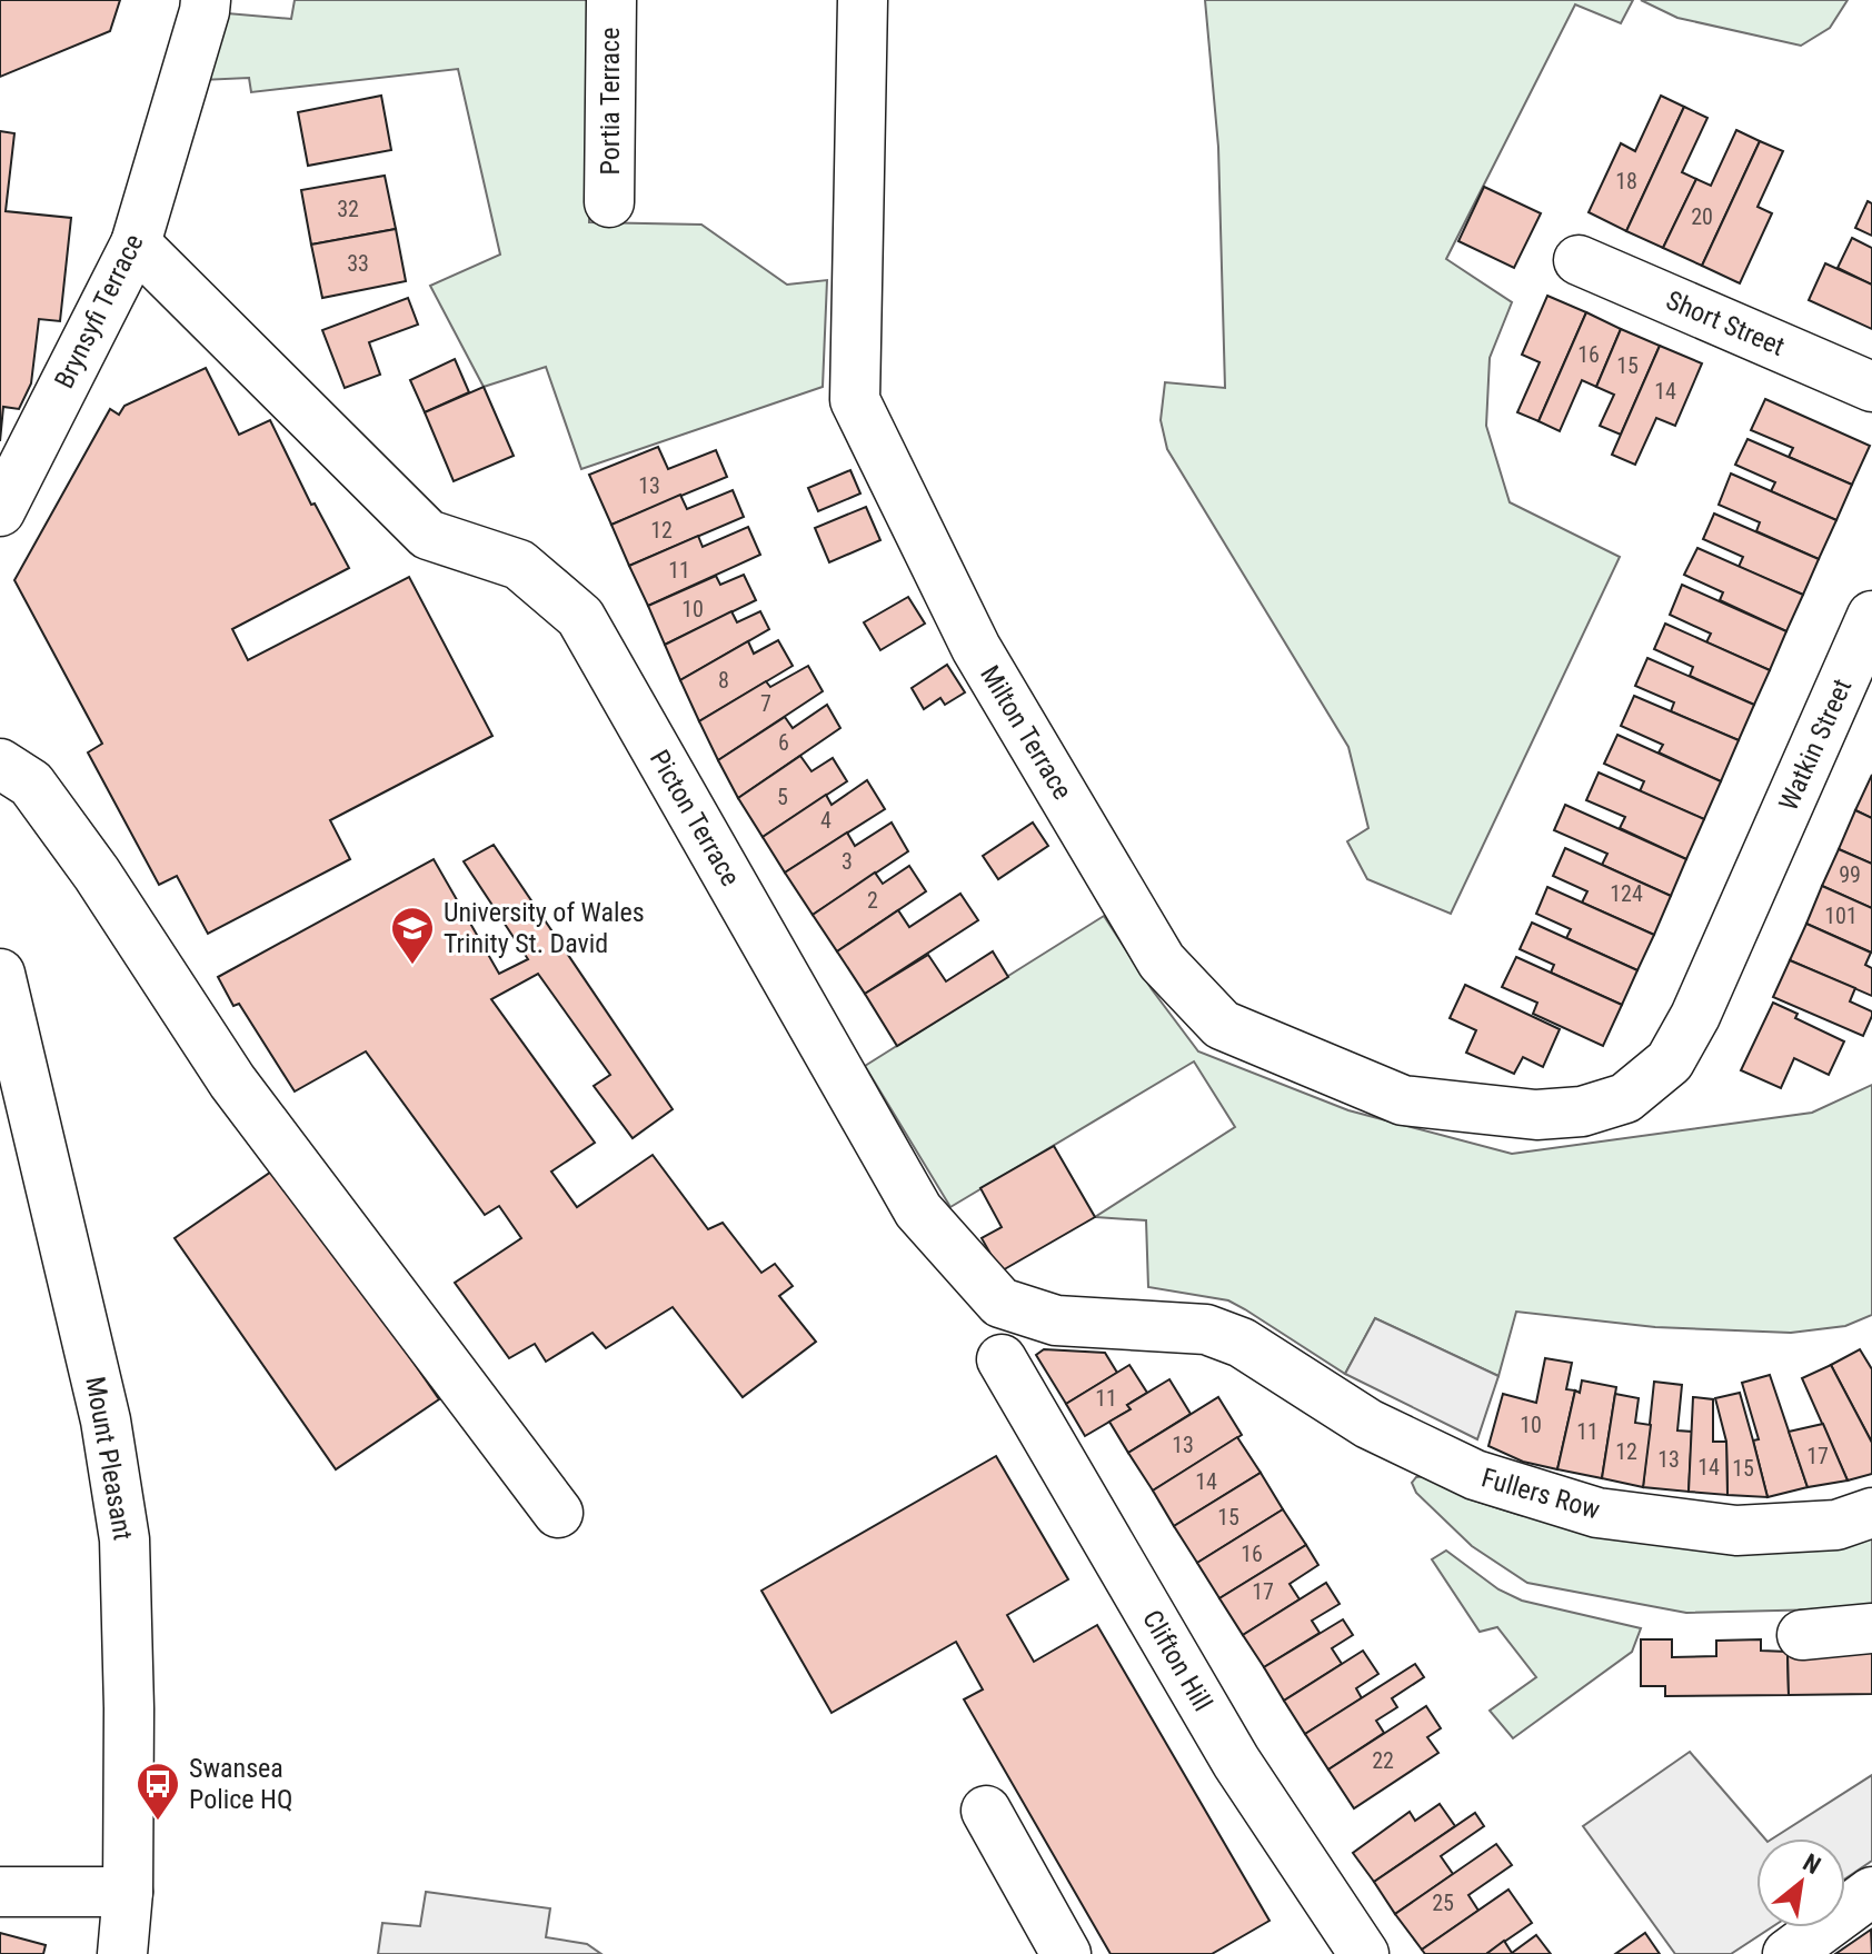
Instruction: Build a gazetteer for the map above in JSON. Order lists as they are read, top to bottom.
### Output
{
  "streets": {
    "street": [
      "Portia Terrace",
      "Brynsyfi Terrace",
      "Short Street",
      "Milton Terrace",
      "Watkin Street",
      "Picton Terrace",
      "Mount Pleasant",
      "Fullers Row",
      "Clifton Hill"
    ]
  },
  "crossings": [
    ["Brynsyfi Terrace", "Picton Terrace"],
    ["Milton Terrace", "Watkin Street"],
    ["Picton Terrace", "Fullers Row"]
  ],
  "places": {
    "school or university": ["University of Wales Trinity St. David"],
    "bus stop": ["Swansea Police HQ"]
  },
  "house_numbers": [
    "18",
    "32",
    "20",
    "33",
    "16",
    "15",
    "14",
    "13",
    "12",
    "11",
    "10",
    "8",
    "7",
    "6",
    "5",
    "4",
    "3",
    "99",
    "124",
    "2",
    "101",
    "11",
    "10",
    "11",
    "13",
    "12",
    "17",
    "13",
    "14",
    "15",
    "14",
    "15",
    "16",
    "17",
    "22",
    "25"
  ],
  "north": "top right"
}
